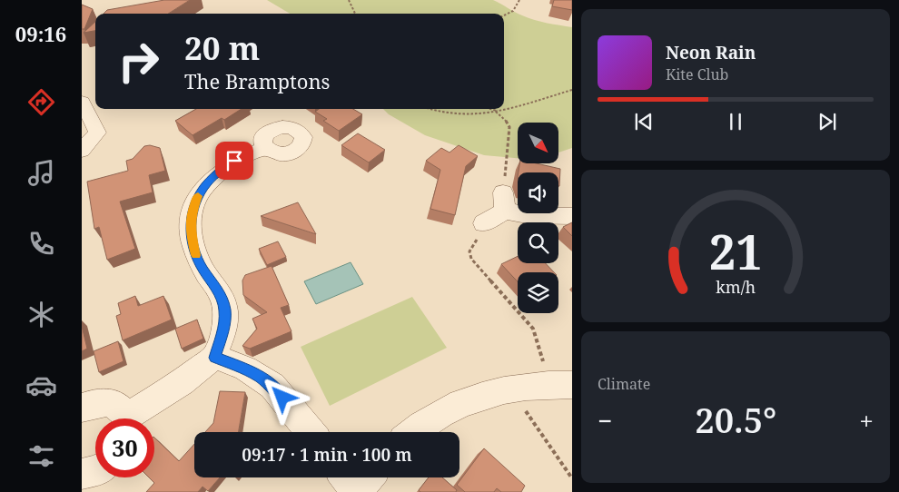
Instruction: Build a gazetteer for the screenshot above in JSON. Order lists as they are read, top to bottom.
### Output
{
  "north": "bottom right",
  "page": {
    "tabs": "09:16",
    "turn": ["20 m", "The Bramptons"],
    "song": ["Neon Rain", "Kite Club"],
    "tile": "Climate",
    "heat": ["−", "20.5°", "+"],
    "limit": "30",
    "trip": "09:17 · 1 min · 100 m",
    "gauge": ["21", "km/h"]
  }
}
